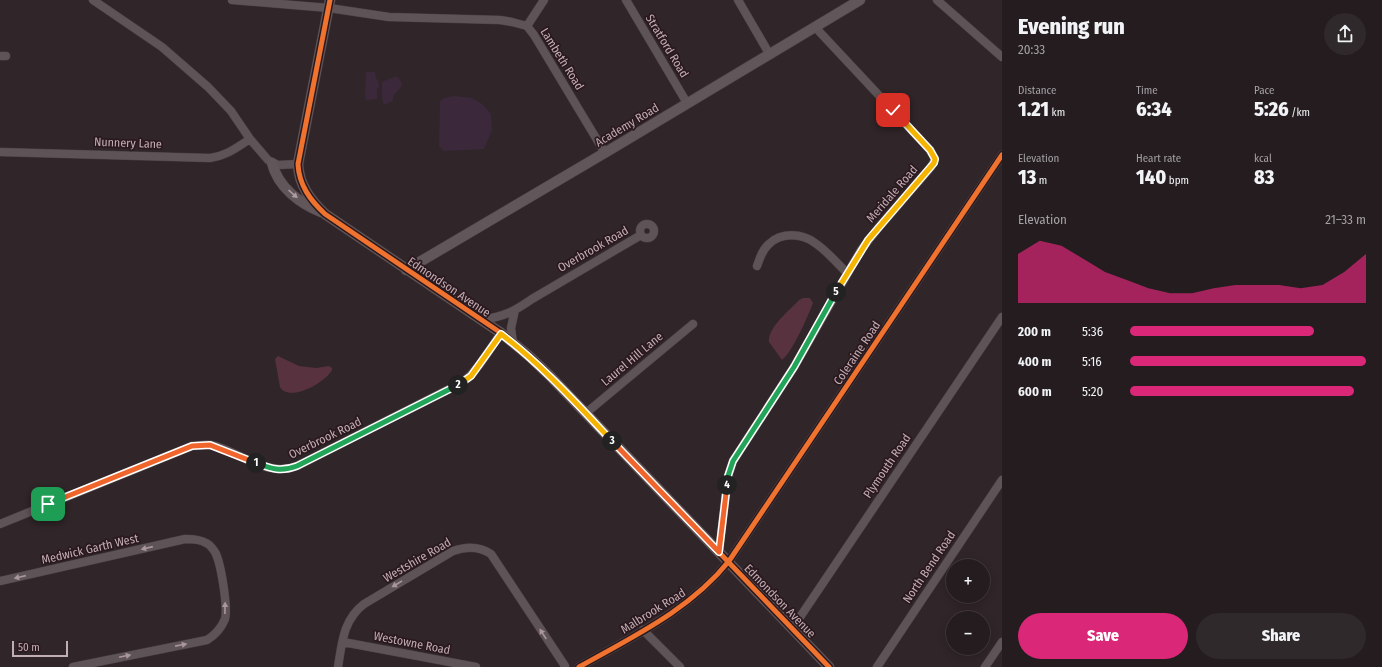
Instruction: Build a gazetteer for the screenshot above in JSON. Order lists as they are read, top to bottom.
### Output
{
  "streets": {
    "main road": ["Academy Road", "Edmondson Avenue"],
    "street": [
      "Stratford Road",
      "Lambeth Road",
      "Nunnery Lane",
      "Meridale Road",
      "Overbrook Road",
      "Coleraine Road",
      "Laurel Hill Lane",
      "Plymouth Road",
      "Medwick Garth West",
      "Westshire Road",
      "North Bend Road",
      "Malbrook Road",
      "Westowne Road"
    ]
  },
  "crossings": [
    ["Stratford Road", "Academy Road"],
    ["Lambeth Road", "Academy Road"],
    ["Lambeth Road", "Edmondson Avenue"],
    ["Academy Road", "Meridale Road"],
    ["Academy Road", "Edmondson Avenue"],
    ["Meridale Road", "Edmondson Avenue"],
    ["Overbrook Road", "Edmondson Avenue"],
    ["Edmondson Avenue", "Coleraine Road"],
    ["Edmondson Avenue", "Laurel Hill Lane"],
    ["Edmondson Avenue", "Plymouth Road"],
    ["Edmondson Avenue", "Malbrook Road"],
    ["Coleraine Road", "Malbrook Road"],
    ["Westshire Road", "Westowne Road"]
  ],
  "scale_bar": "50 m",
  "page": {
    "heading": ["Evening run", "20:33"],
    "stats": [
      ["Distance", "1.21 km"],
      ["Time", "6:34"],
      ["Pace", "5:26 /km"],
      ["Elevation", "13 m"],
      ["Heart rate", "140 bpm"],
      ["kcal", "83"]
    ],
    "chart": ["Elevation", "21–33 m"],
    "pins": [
      "5",
      "2",
      "3",
      "1",
      "4"
    ],
    "list": [
      {
        "name": "200 m",
        "note": "5:36"
      },
      {
        "name": "400 m",
        "note": "5:16"
      },
      {
        "name": "600 m",
        "note": "5:20"
      }
    ],
    "map_buttons": ["+", "−"],
    "buttons": ["Save", "Share"],
    "scale": "50 m"
  }
}
